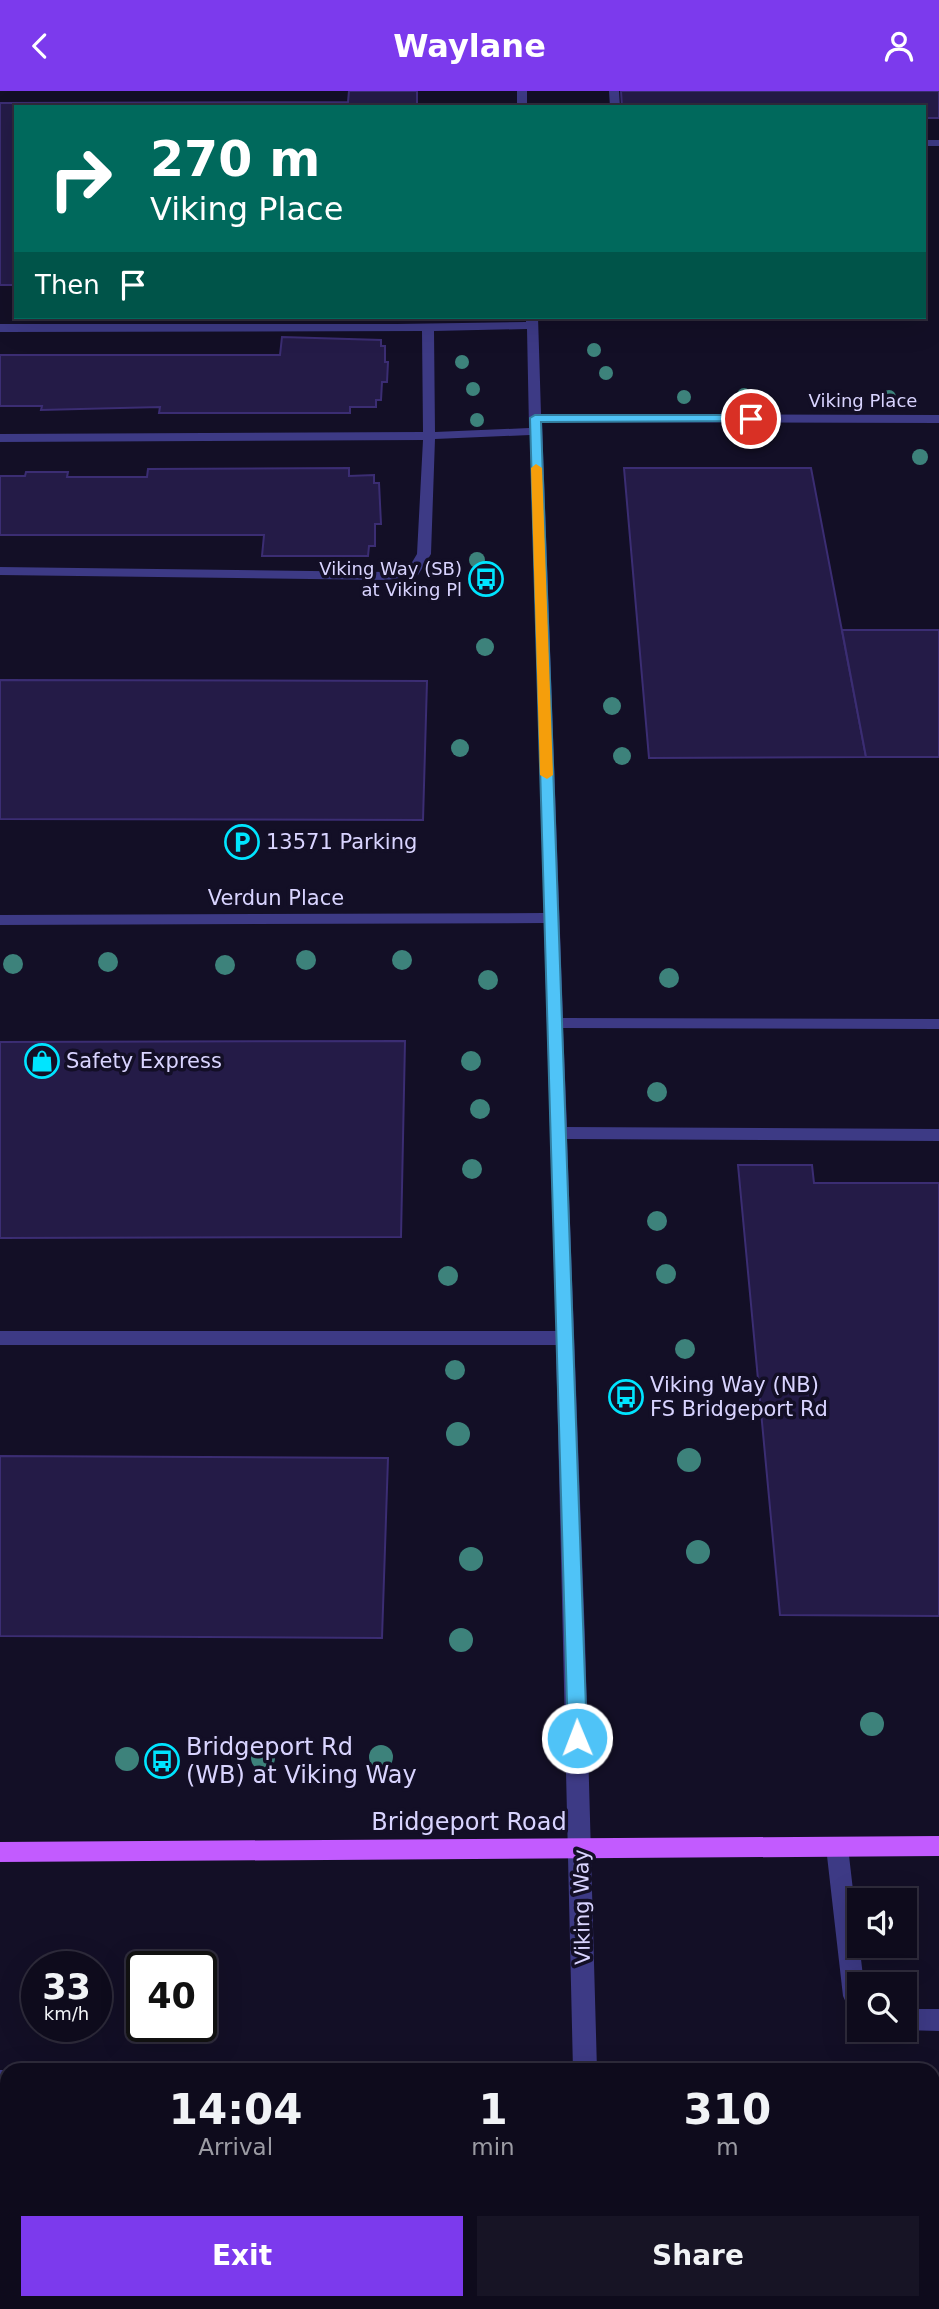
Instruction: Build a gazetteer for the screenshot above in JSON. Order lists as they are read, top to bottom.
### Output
{
  "streets": {
    "main road": ["Bridgeport Road"],
    "street": ["Viking Place", "Verdun Place", "Viking Way"]
  },
  "crossings": [
    ["Viking Place", "Viking Way"],
    ["Verdun Place", "Viking Way"],
    ["Bridgeport Road", "Viking Way"]
  ],
  "places": {
    "bus stop": ["Viking Way (SB) at Viking Pl", "Viking Way (NB) FS Bridgeport Rd", "Bridgeport Rd (WB) at Viking Way"],
    "parking": ["13571 Parking"],
    "shop": ["Safety Express"]
  },
  "page": {
    "header": "Waylane",
    "turn": ["270 m", "Viking Place"],
    "then": "Then",
    "speed": "33 km/h",
    "limit": "40",
    "eta": [
      "14:04",
      "Arrival",
      "1",
      "min",
      "310",
      "m"
    ],
    "buttons": ["Exit", "Share"]
  }
}
